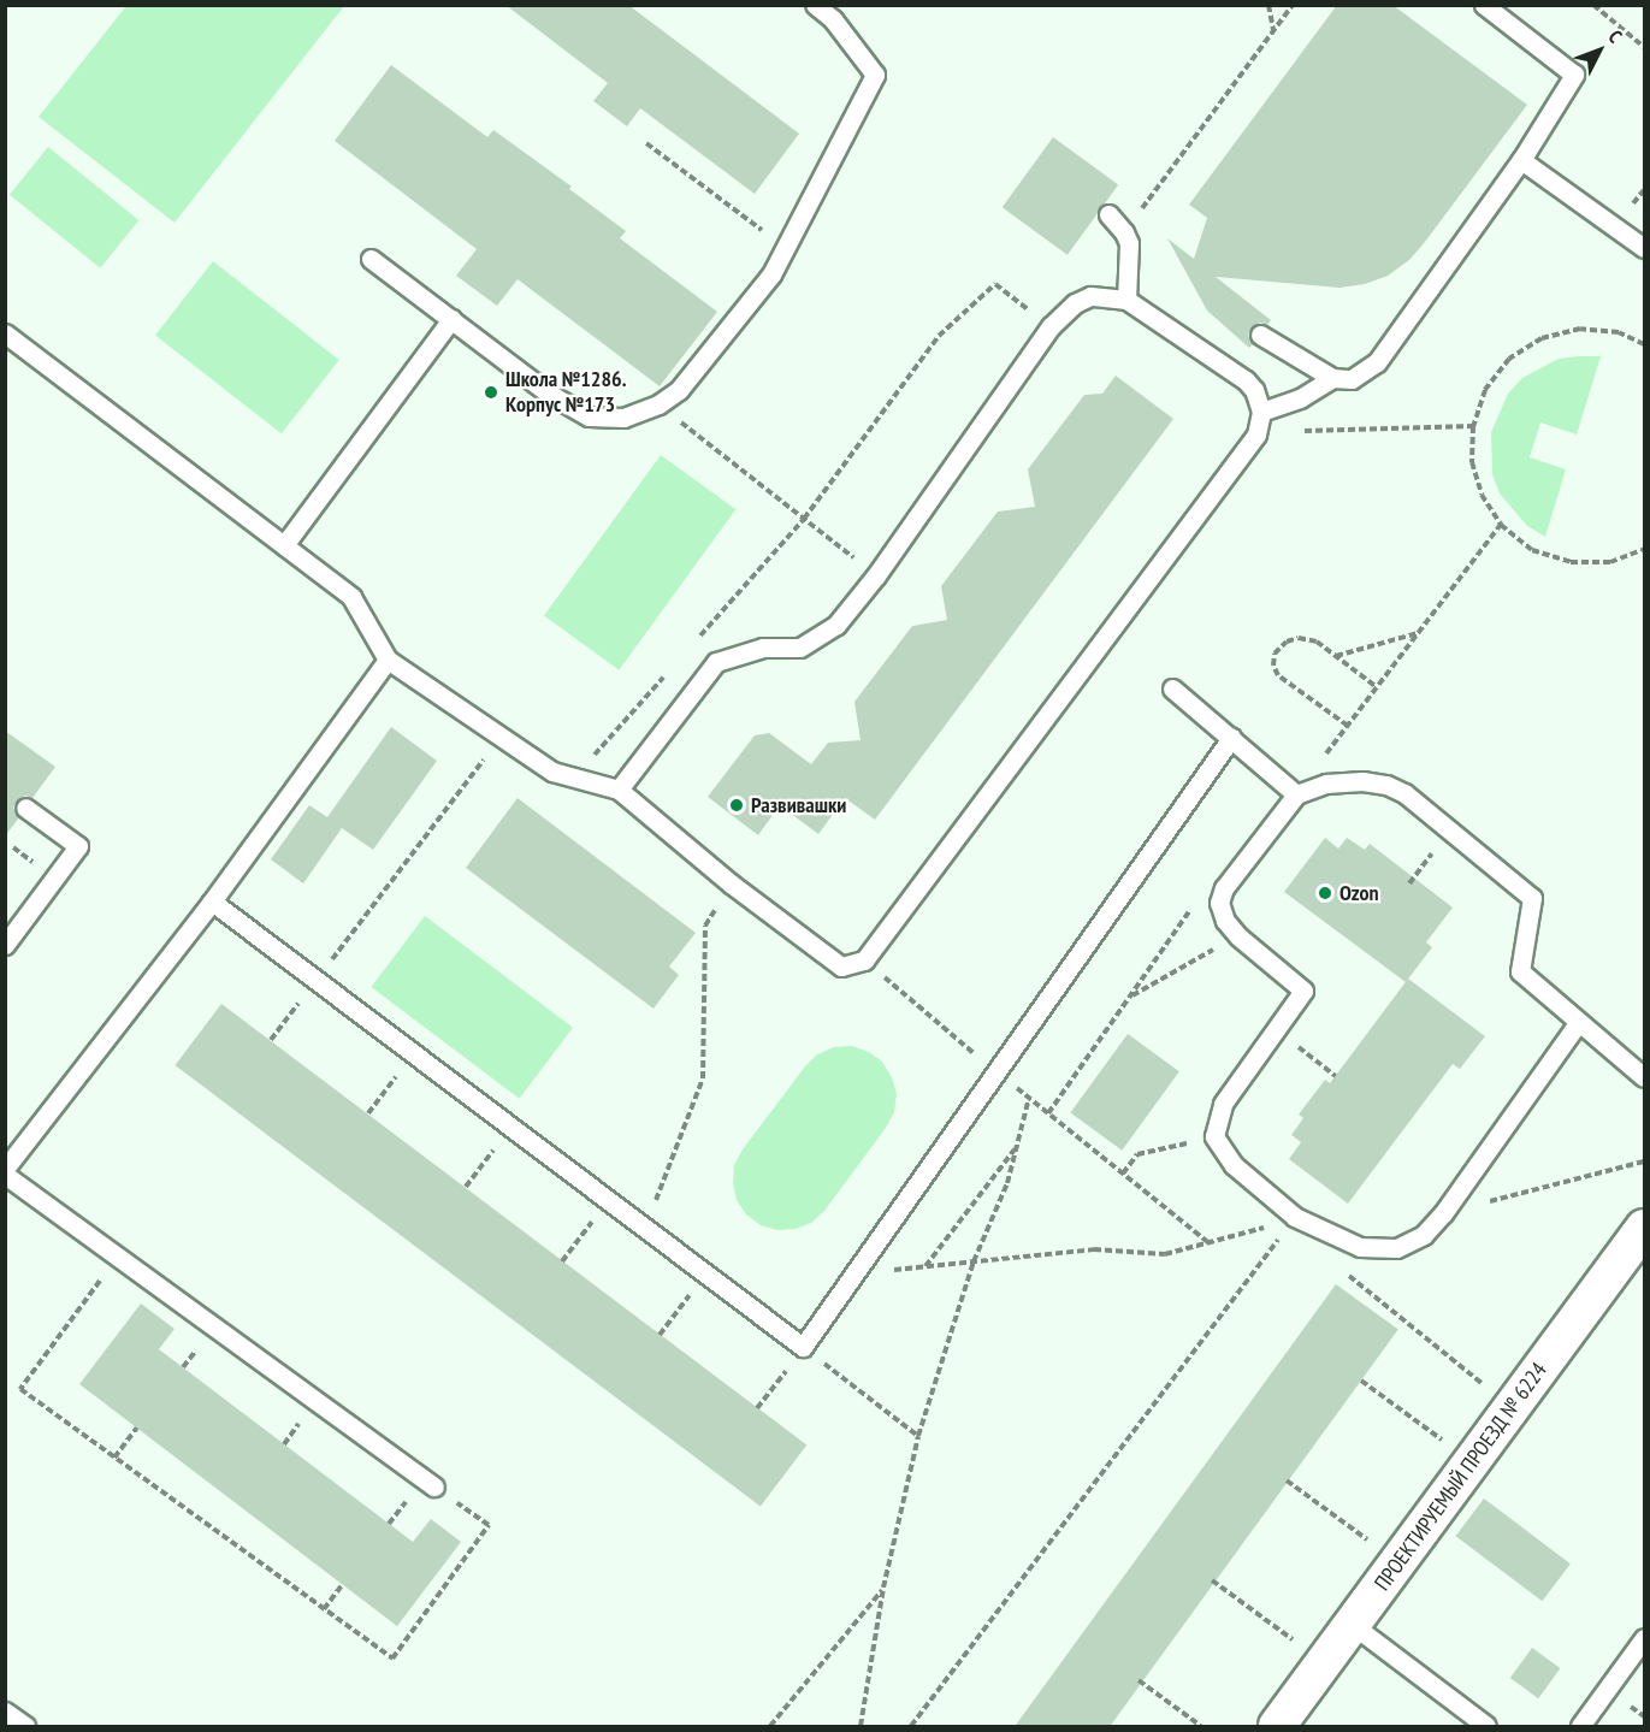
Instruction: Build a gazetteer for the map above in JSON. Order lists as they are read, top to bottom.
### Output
{
  "streets": {
    "street": ["ПРОЕКТИРУЕМЫЙ ПРОЕЗД № 6224"]
  },
  "places": ["Школа №1286. Корпус №173", "Развивашки", "Ozon"],
  "north": "top right"
}
